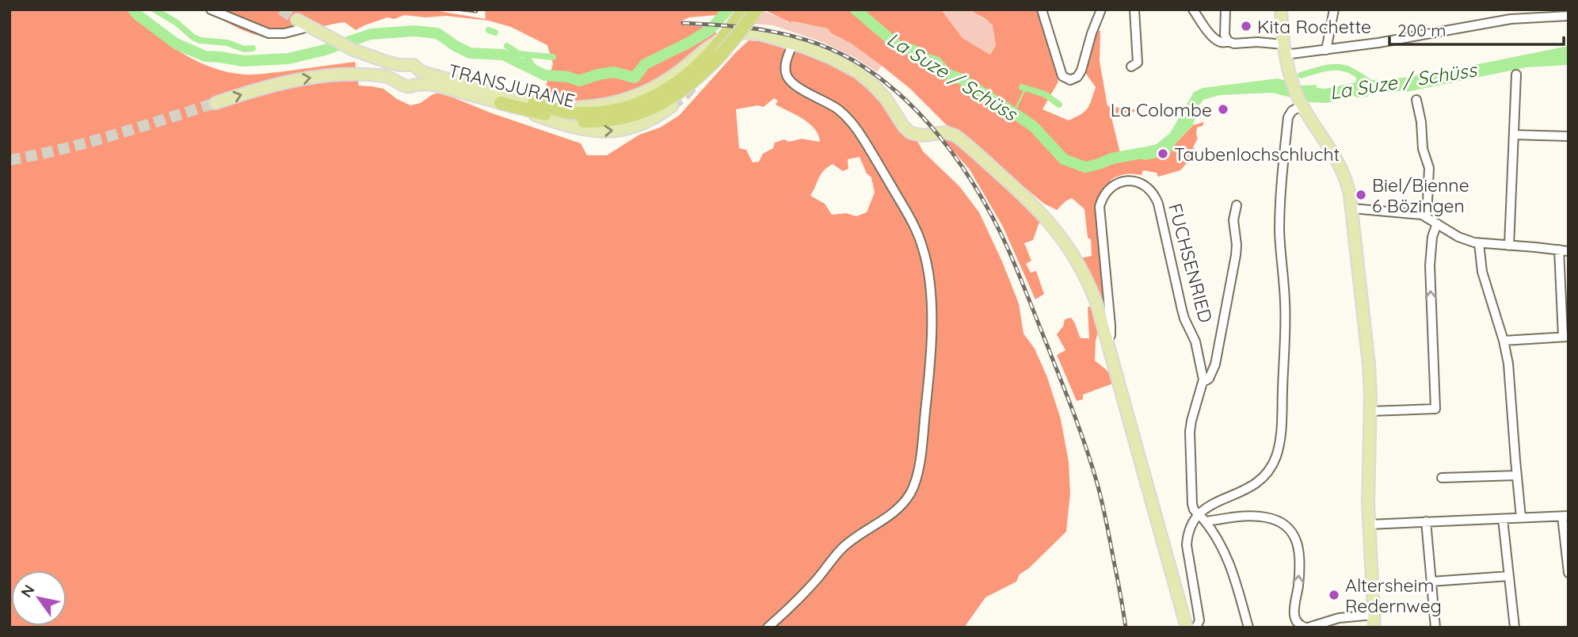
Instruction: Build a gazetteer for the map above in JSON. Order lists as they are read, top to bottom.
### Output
{
  "streets": {
    "highway": ["TRANSJURANE"],
    "street": ["FUCHSENRIED"]
  },
  "water": ["La Suze / Schüss"],
  "places": [
    "Kita Rochette",
    "La Colombe",
    "Taubenlochschlucht",
    "Biel/Bienne 6 Bözingen",
    "Altersheim Redernweg"
  ],
  "scale_bar": "200 m",
  "north": "top left"
}
